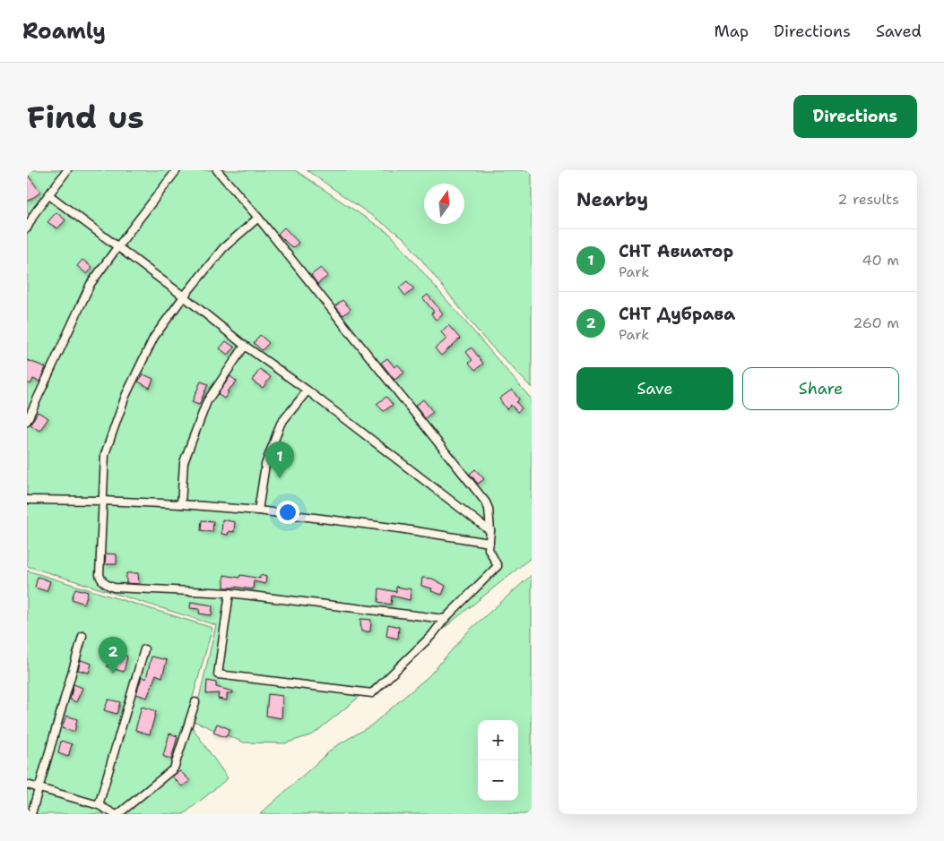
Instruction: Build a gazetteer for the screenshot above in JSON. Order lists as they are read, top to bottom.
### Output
{
  "north": "top",
  "page": {
    "header": "Roamly",
    "nav": ["Map", "Directions", "Saved"],
    "buttons": [
      "Directions",
      ["Save", "Share"]
    ],
    "title": "Find us",
    "heading": ["Nearby", "2 results"],
    "list": [
      {
        "mark": "1",
        "name": "СНТ Авиатор",
        "note": "Park",
        "value": "40 m"
      },
      {
        "mark": "2",
        "name": "СНТ Дубрава",
        "note": "Park",
        "value": "260 m"
      }
    ],
    "pins": ["1", "2"],
    "map_buttons": ["+", "−"]
  }
}
